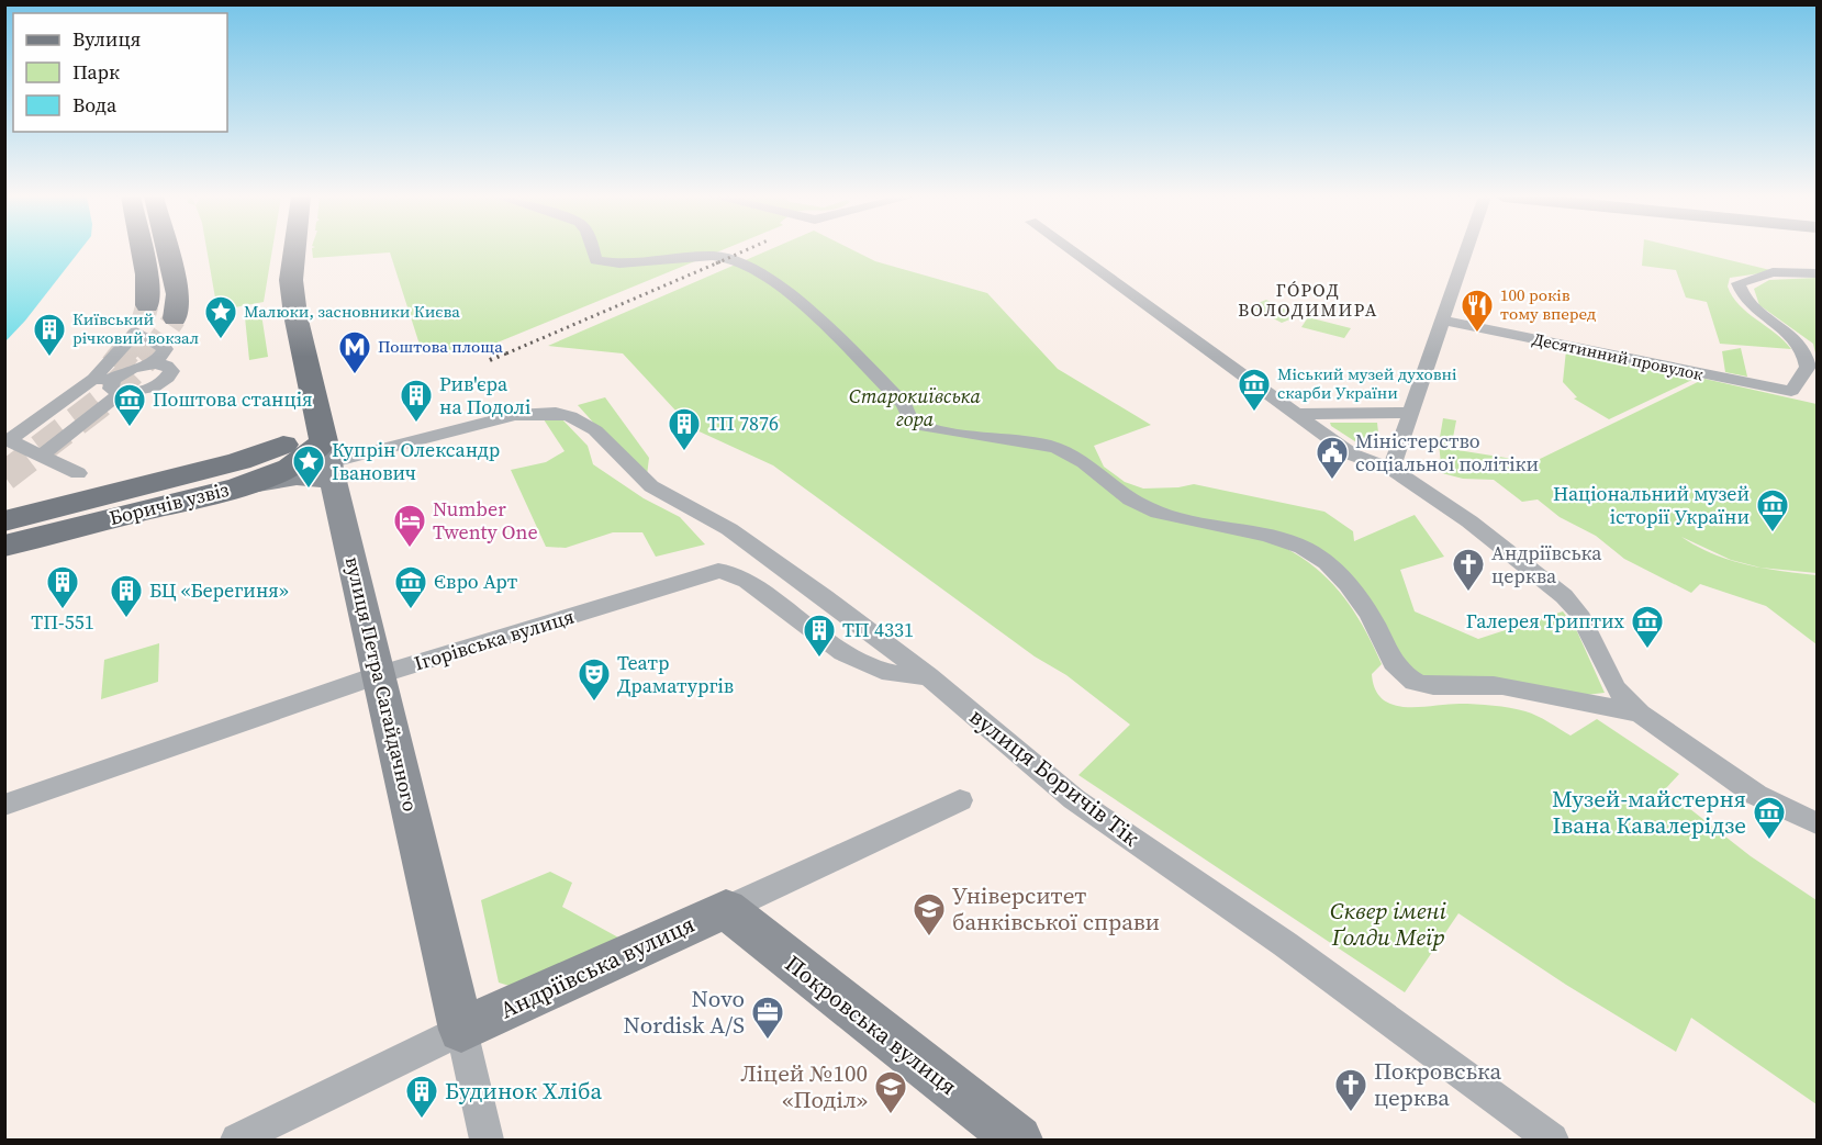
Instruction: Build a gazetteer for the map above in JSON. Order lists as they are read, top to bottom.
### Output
{
  "streets": {
    "main road": ["Боричів узвіз", "вулиця Петра Сагайдачного"],
    "street": [
      "Десятинний провулок",
      "Ігорівська вулиця",
      "вулиця Боричів Тік",
      "Андріївська вулиця",
      "Покровська вулиця"
    ]
  },
  "crossings": [
    ["Боричів узвіз", "вулиця Петра Сагайдачного"],
    ["Боричів узвіз", "вулиця Боричів Тік"],
    ["Ігорівська вулиця", "вулиця Петра Сагайдачного"],
    ["Ігорівська вулиця", "вулиця Боричів Тік"],
    ["вулиця Петра Сагайдачного", "Андріївська вулиця"],
    ["Андріївська вулиця", "Покровська вулиця"]
  ],
  "districts": ["ГО́РОД ВОЛОДИМИРА"],
  "parks": ["Старокиївська гора", "Сквер імені Ґолди Меїр"],
  "places": {
    "restaurant": ["100 років тому вперед"],
    "place": ["Малюки, засновники Києва", "Купрін Олександр Іванович"],
    "building": [
      "Київський річковий вокзал",
      "Рив'єра на Подолі",
      "ТП 7876",
      "ТП-551",
      "БЦ «Берегиня»",
      "ТП 4331",
      "Будинок Хліба"
    ],
    "metro station": ["Поштова площа"],
    "museum": [
      "Міський музей духовні скарби України",
      "Поштова станція",
      "Національний музей історії України",
      "Євро Арт",
      "Галерея Триптих",
      "Музей-майстерня Івана Кавалерідзе"
    ],
    "public building": ["Міністерство соціальної політіки"],
    "hotel": ["Number Twenty One"],
    "church": ["Андріївська церква", "Покровська церква"],
    "theatre": ["Театр Драматургів"],
    "school or university": ["Університет банківської справи", "Ліцей №100 «Поділ»"],
    "office": ["Novo Nordisk A/S"]
  },
  "legend": ["Вулиця", "Парк", "Вода"]
}
